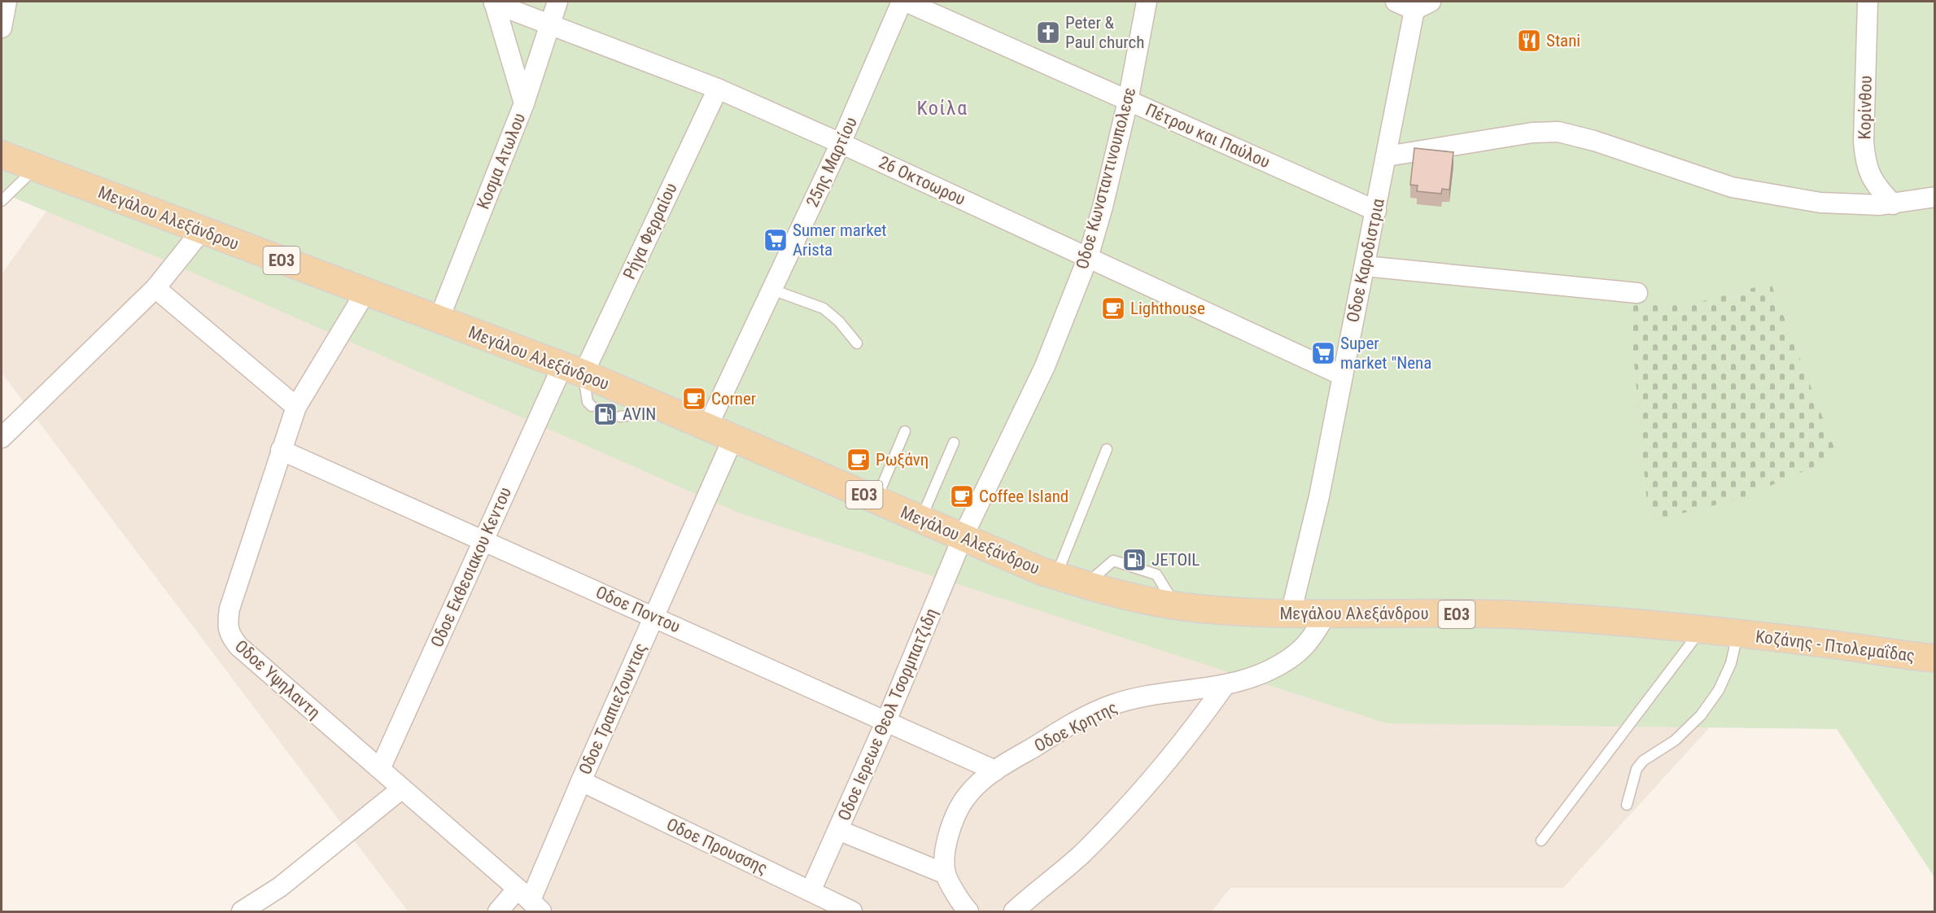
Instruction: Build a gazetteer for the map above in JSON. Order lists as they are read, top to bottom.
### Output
{
  "streets": {
    "main road": ["Μεγάλου Αλεξάνδρου", "ΕΟ3", "Κοζάνης - Πτολεμαΐδας"],
    "street": [
      "Κορίνθου",
      "Πέτρου και Παύλου",
      "Κοσμα Ατωλου",
      "25ης Μαρτίου",
      "Oδοε Κωνσταντινουπολεσε",
      "26 Οκτοωρου",
      "Ρήγα Φερραίου",
      "Oδοε Καροδιστρια",
      "Oδοε Εκθεσιακου Κεντου",
      "Oδοε Ποντου",
      "Oδοε Υψηλαντη",
      "Oδοε Τραπιεζουντας",
      "Oδοε Ιερεωε Θεολ Τσορμπατζιδη",
      "Oδοε Κρητης",
      "Oδοε Προυσσης"
    ]
  },
  "crossings": [
    ["Πέτρου και Παύλου", "25ης Μαρτίου"],
    ["Πέτρου και Παύλου", "Oδοε Κωνσταντινουπολεσε"],
    ["Πέτρου και Παύλου", "Oδοε Καροδιστρια"],
    ["Κοσμα Ατωλου", "26 Οκτοωρου"],
    ["Κοσμα Ατωλου", "Μεγάλου Αλεξάνδρου"],
    ["25ης Μαρτίου", "26 Οκτοωρου"],
    ["25ης Μαρτίου", "Μεγάλου Αλεξάνδρου"],
    ["Oδοε Κωνσταντινουπολεσε", "26 Οκτοωρου"],
    ["Oδοε Κωνσταντινουπολεσε", "Μεγάλου Αλεξάνδρου"],
    ["Oδοε Κωνσταντινουπολεσε", "Oδοε Ιερεωε Θεολ Τσορμπατζιδη"],
    ["26 Οκτοωρου", "Ρήγα Φερραίου"],
    ["26 Οκτοωρου", "Oδοε Καροδιστρια"],
    ["Μεγάλου Αλεξάνδρου", "Ρήγα Φερραίου"],
    ["Μεγάλου Αλεξάνδρου", "Oδοε Καροδιστρια"],
    ["Μεγάλου Αλεξάνδρου", "Oδοε Εκθεσιακου Κεντου"],
    ["Μεγάλου Αλεξάνδρου", "Κοζάνης - Πτολεμαΐδας"],
    ["Μεγάλου Αλεξάνδρου", "Oδοε Υψηλαντη"],
    ["Μεγάλου Αλεξάνδρου", "Oδοε Τραπιεζουντας"],
    ["Μεγάλου Αλεξάνδρου", "Oδοε Ιερεωε Θεολ Τσορμπατζιδη"],
    ["Μεγάλου Αλεξάνδρου", "Oδοε Κρητης"],
    ["Ρήγα Φερραίου", "Oδοε Εκθεσιακου Κεντου"],
    ["Oδοε Εκθεσιακου Κεντου", "Oδοε Ποντου"],
    ["Oδοε Εκθεσιακου Κεντου", "Oδοε Υψηλαντη"],
    ["Oδοε Ποντου", "Oδοε Υψηλαντη"],
    ["Oδοε Ποντου", "Oδοε Τραπιεζουντας"],
    ["Oδοε Ποντου", "Oδοε Ιερεωε Θεολ Τσορμπατζιδη"],
    ["Oδοε Ποντου", "Oδοε Κρητης"],
    ["Oδοε Υψηλαντη", "Oδοε Τραπιεζουντας"],
    ["Oδοε Τραπιεζουντας", "Oδοε Προυσσης"],
    ["Oδοε Ιερεωε Θεολ Τσορμπατζιδη", "Oδοε Προυσσης"]
  ],
  "districts": ["Κοίλα"],
  "places": {
    "church": ["Peter & Paul church"],
    "restaurant": ["Stani"],
    "supermarket": ["Sumer market Arista", "Super market \"Nena"],
    "cafe": [
      "Lighthouse",
      "Corner",
      "Ρωξάνη",
      "Coffee Island"
    ],
    "fuel station": ["AVIN", "JETOIL"]
  }
}
